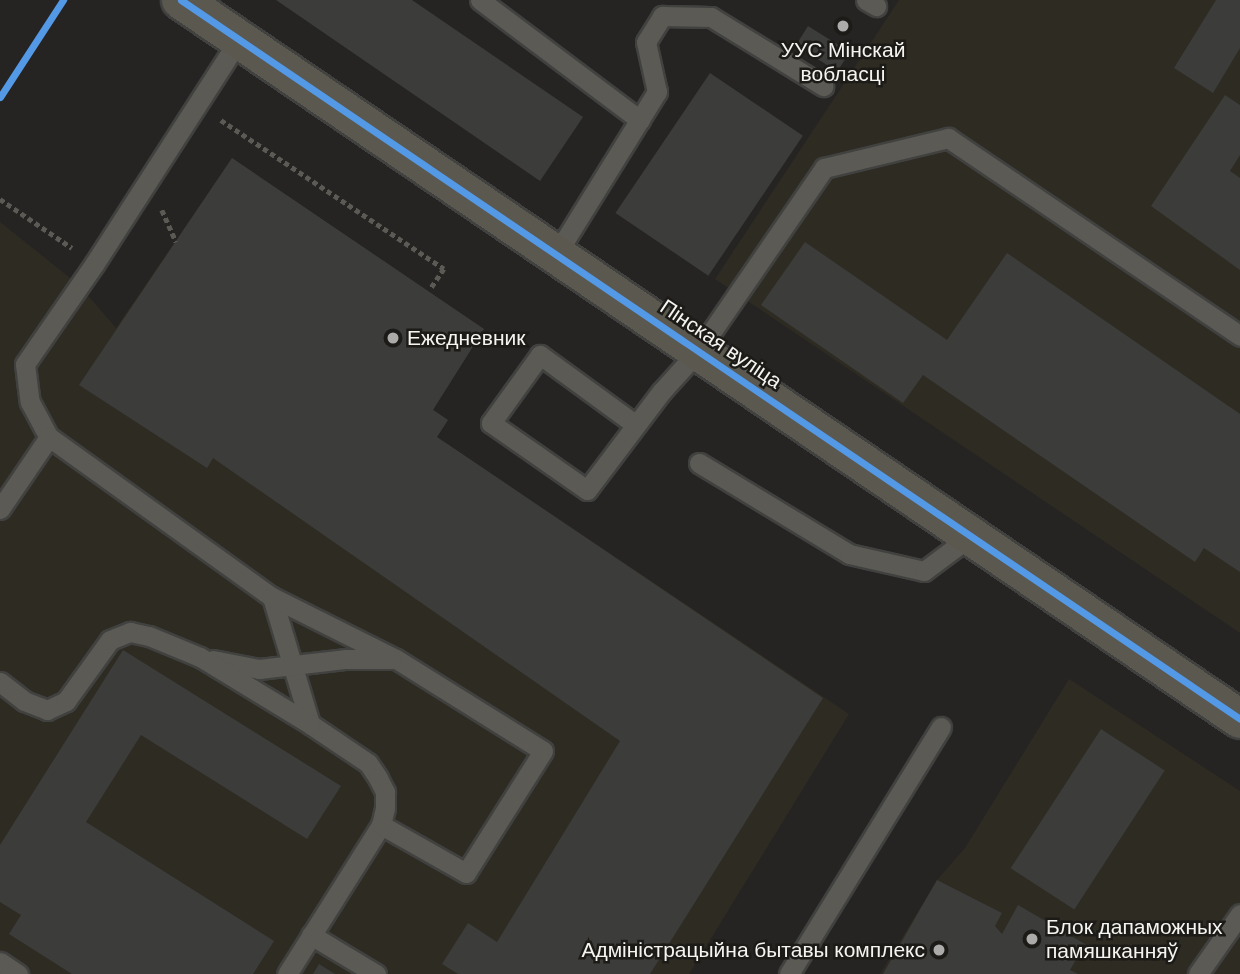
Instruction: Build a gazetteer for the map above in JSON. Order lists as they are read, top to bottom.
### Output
{
  "streets": {
    "street": ["Пінская вуліца"]
  },
  "places": [
    "УУС Мінскай вобласці",
    "Ежедневник",
    "Блок дапаможных памяшканняў",
    "Адміністрацыйна бытавы комплекс"
  ]
}
